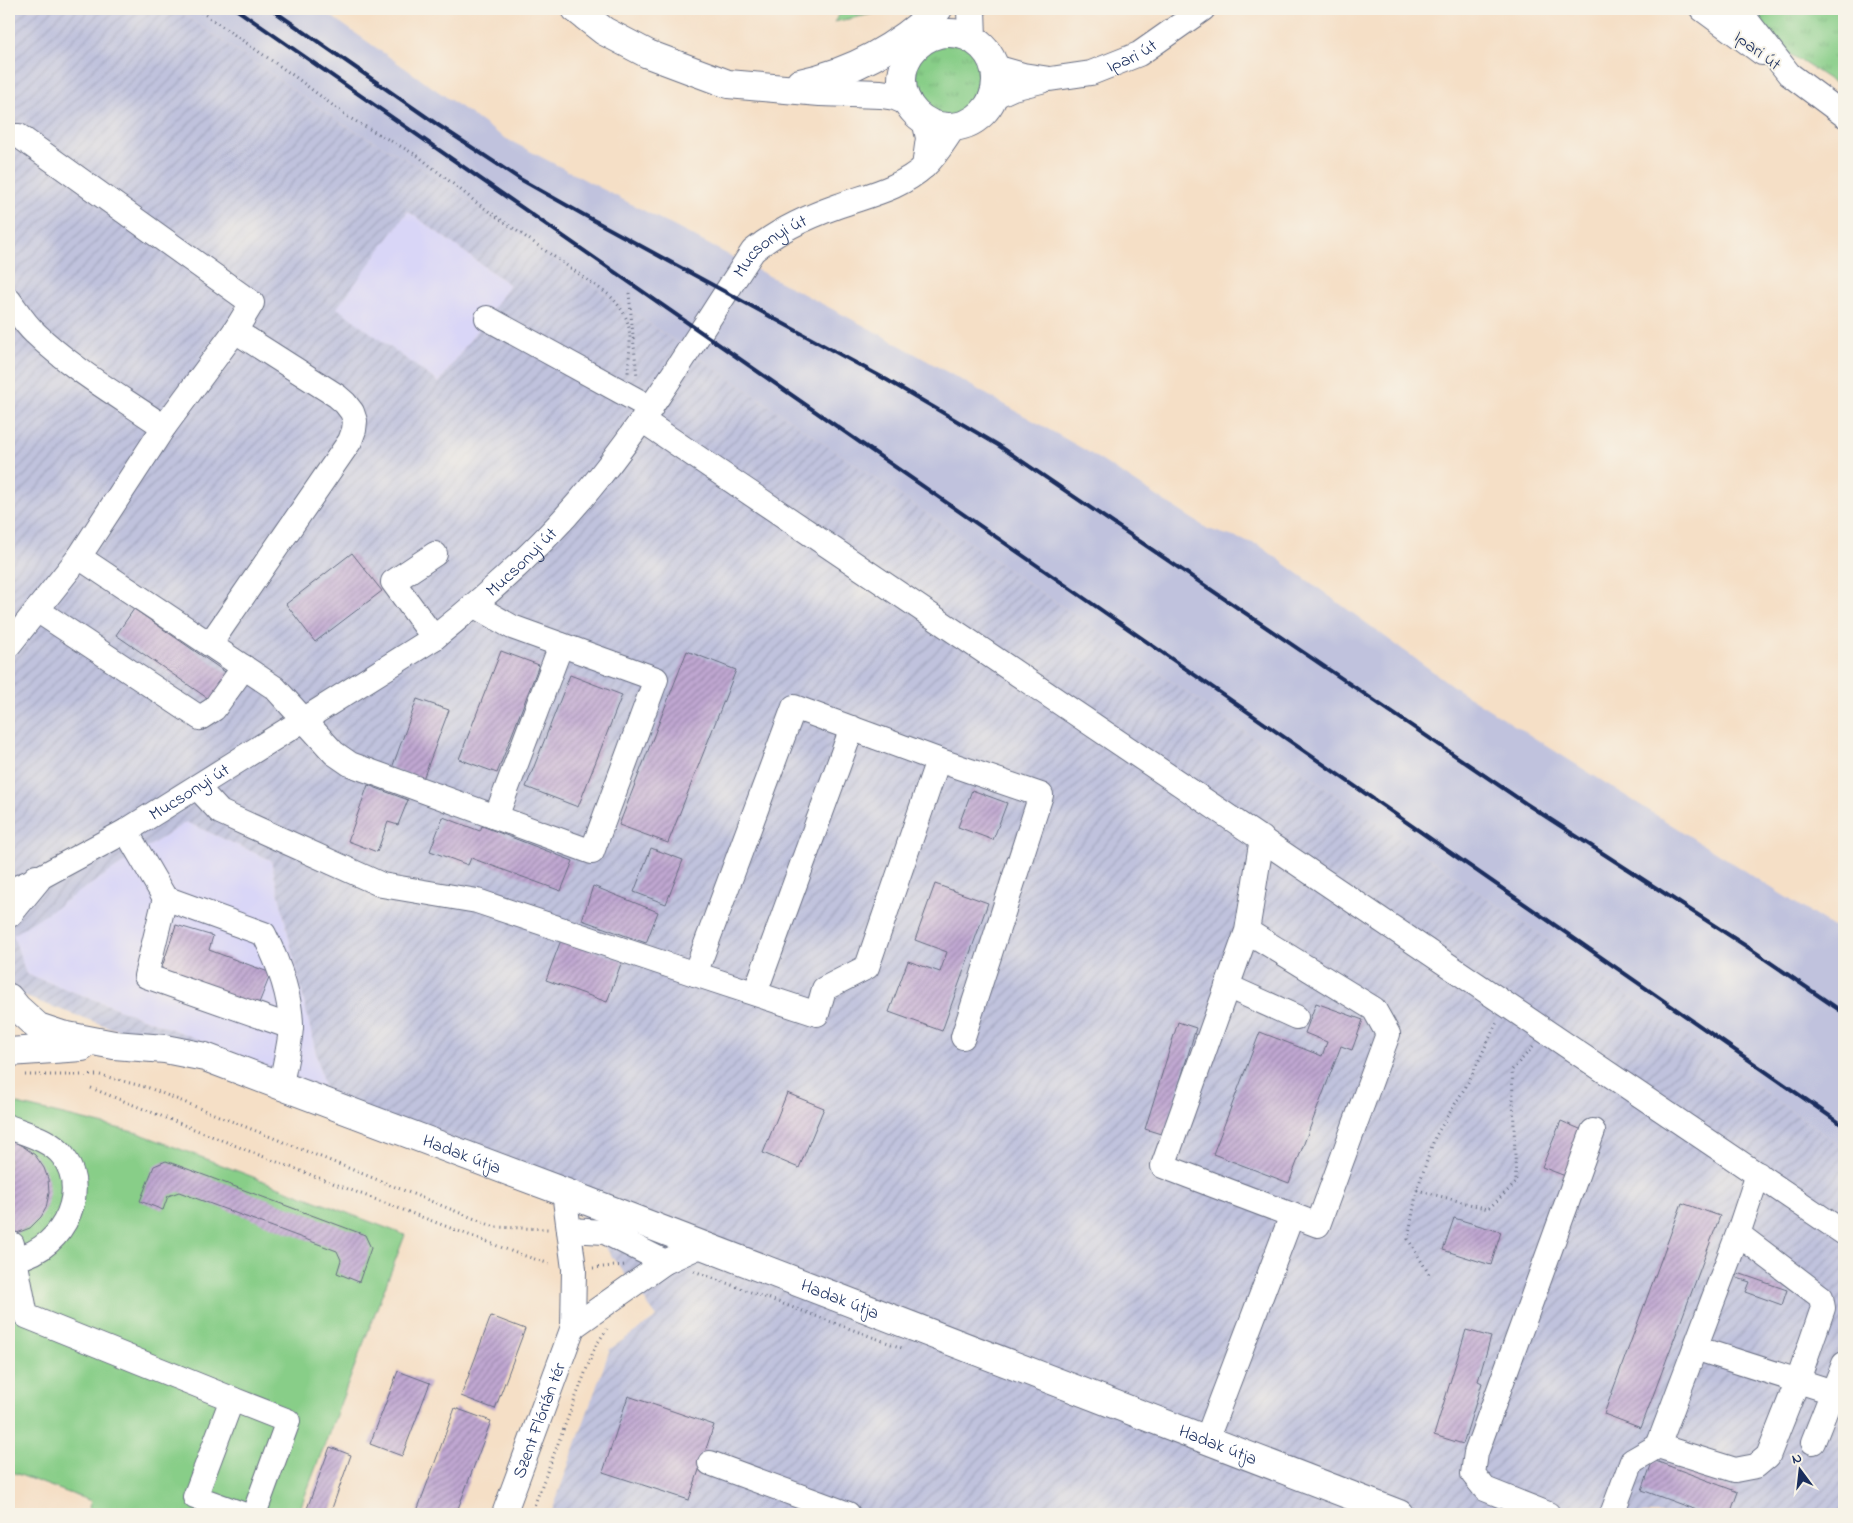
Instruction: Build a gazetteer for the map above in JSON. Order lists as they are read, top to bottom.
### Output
{
  "streets": {
    "main road": ["Hadak útja"],
    "street": ["Ipari út", "Mucsonyi út", "Szent Flórián tér"]
  },
  "crossings": [
    ["Ipari út", "Mucsonyi út"],
    ["Hadak útja", "Szent Flórián tér"]
  ],
  "north": "top"
}
